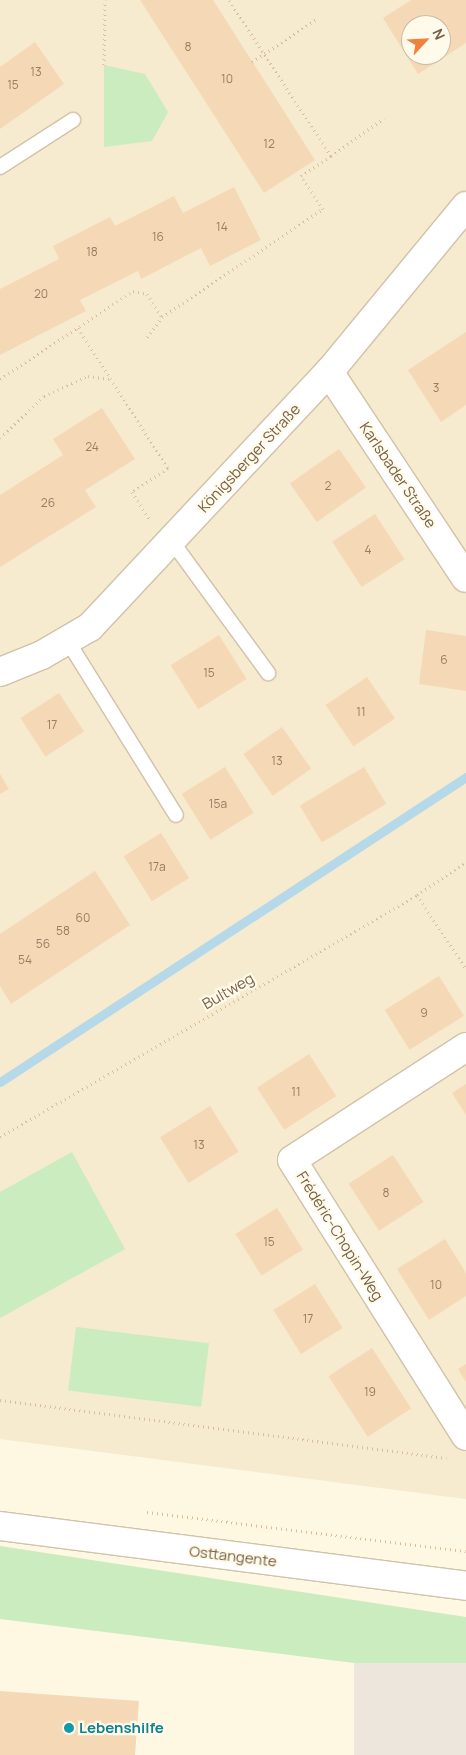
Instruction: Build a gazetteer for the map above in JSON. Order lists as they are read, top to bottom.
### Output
{
  "streets": {
    "street": [
      "Königsberger Straße",
      "Karlsbader Straße",
      "Frédéric-Chopin-Weg",
      "Osttangente"
    ],
    "path": ["Bultweg"]
  },
  "crossings": [
    ["Königsberger Straße", "Karlsbader Straße"]
  ],
  "places": ["Lebenshilfe"],
  "house_numbers": [
    "8",
    "13",
    "10",
    "15",
    "12",
    "14",
    "16",
    "18",
    "20",
    "3",
    "24",
    "2",
    "26",
    "4",
    "6",
    "15",
    "11",
    "17",
    "13",
    "15a",
    "17a",
    "60",
    "58",
    "56",
    "54",
    "9",
    "11",
    "13",
    "8",
    "15",
    "10",
    "17",
    "19"
  ],
  "north": "top right"
}
